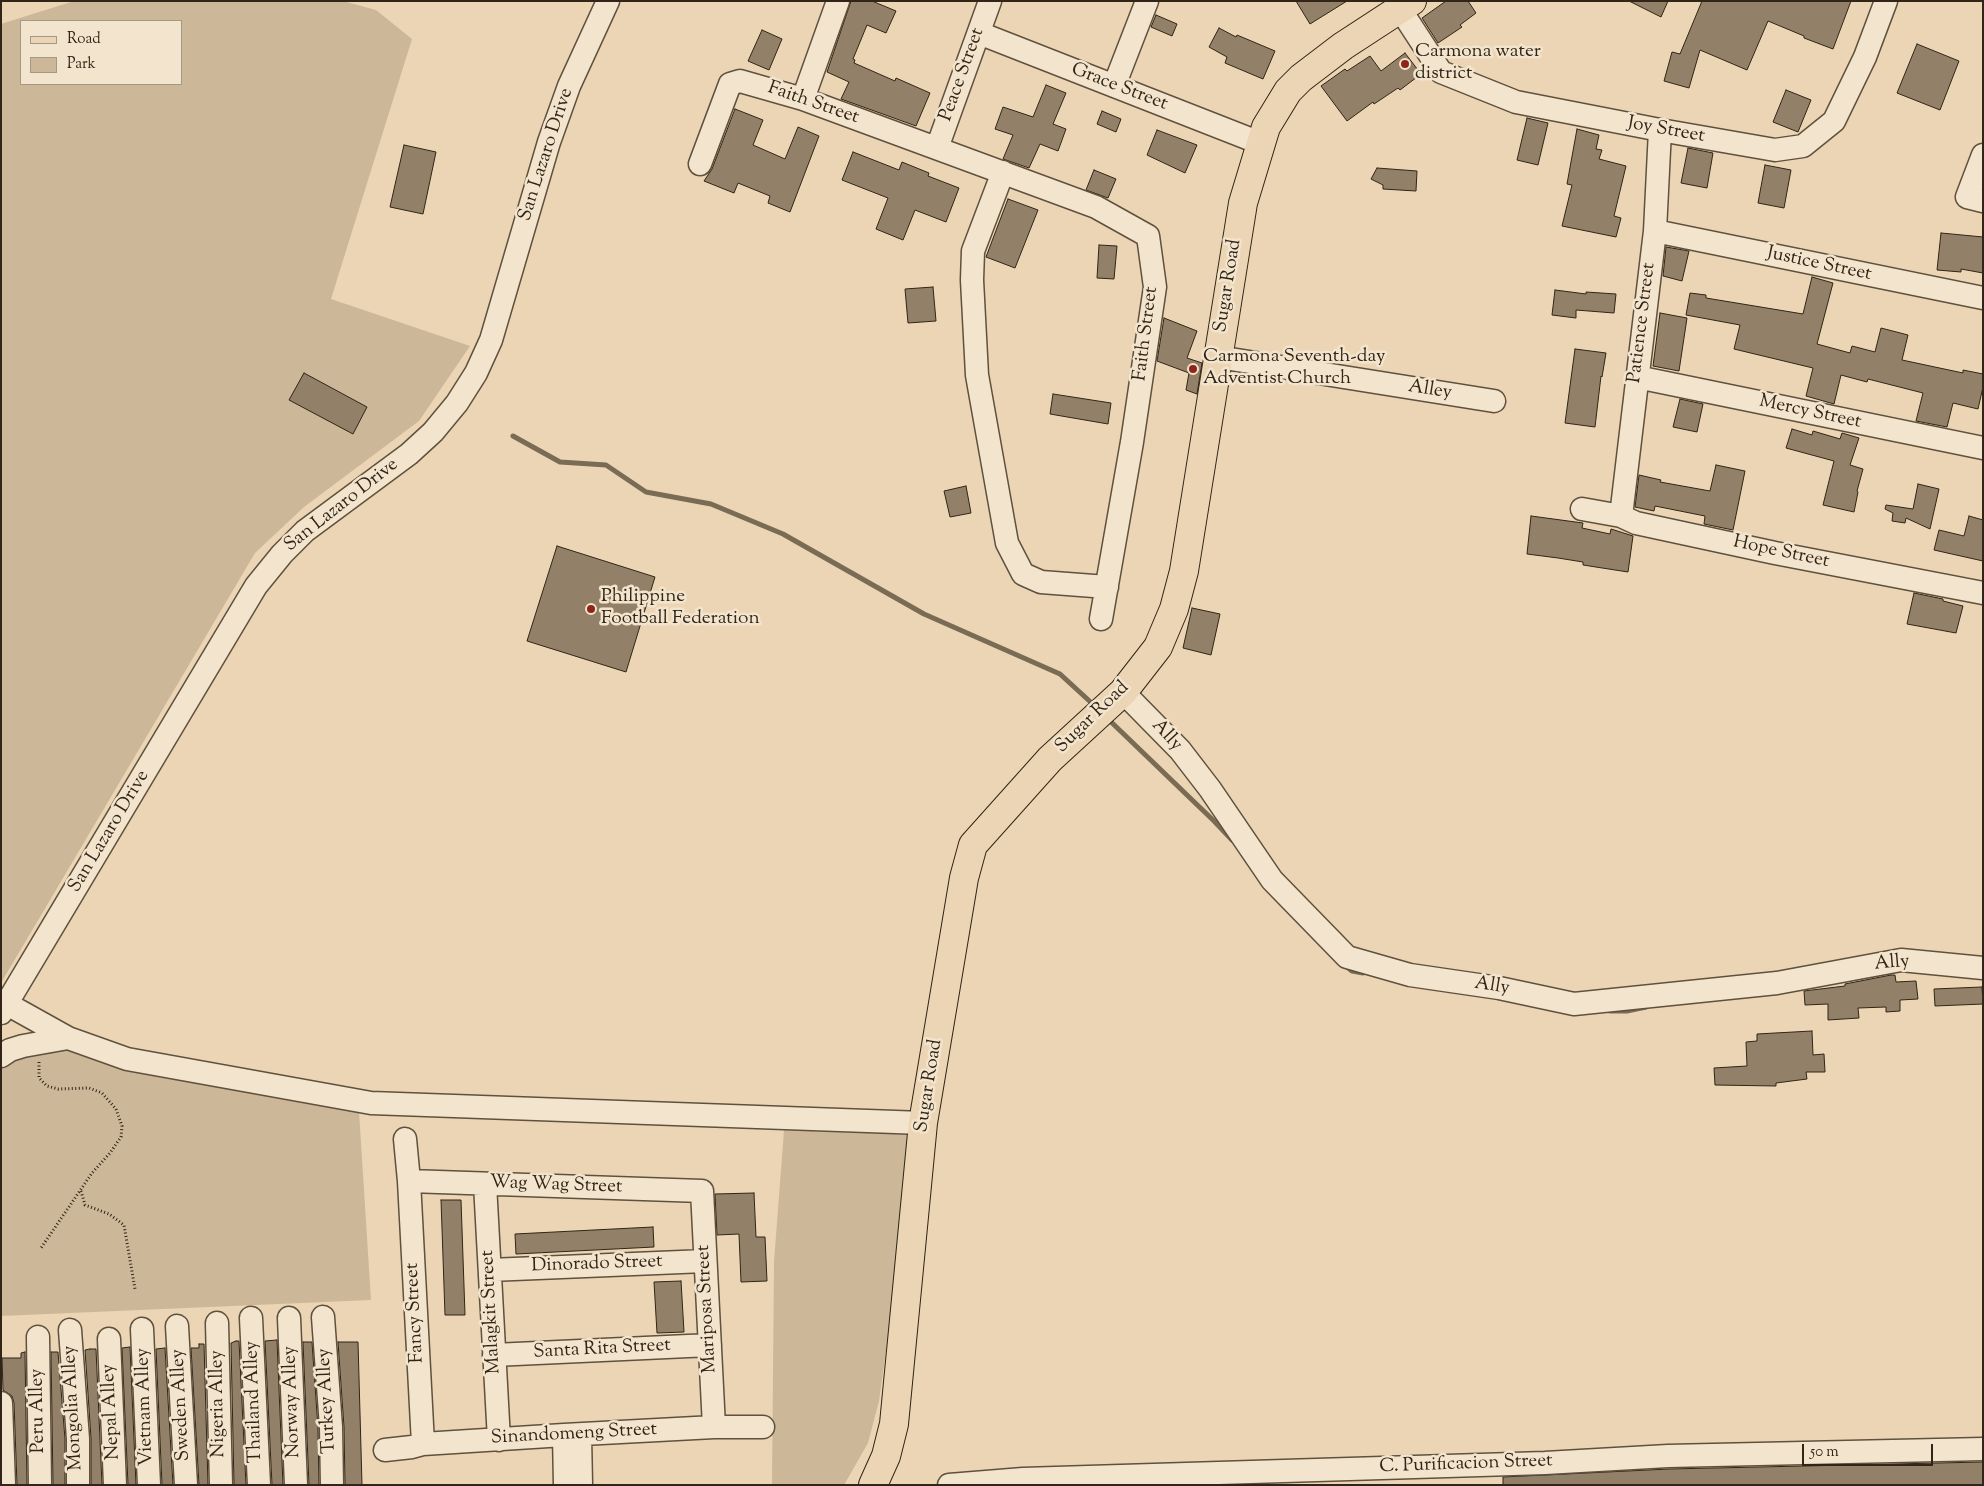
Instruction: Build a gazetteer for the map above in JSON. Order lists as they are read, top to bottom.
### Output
{
  "streets": {
    "main road": ["Sugar Road"],
    "street": [
      "Peace Street",
      "Grace Street",
      "Faith Street",
      "Joy Street",
      "San Lazaro Drive",
      "Justice Street",
      "Patience Street",
      "Alley",
      "Mercy Street",
      "Hope Street",
      "Ally",
      "Wag Wag Street",
      "Dinorado Street",
      "Mariposa Street",
      "Malagkit Street",
      "Fancy Street",
      "Santa Rita Street",
      "Turkey Alley",
      "Thailand Alley",
      "Norway Alley",
      "Nigeria Alley",
      "Sweden Alley",
      "Vietnam Alley",
      "Mongolia Alley",
      "Peru Alley",
      "Nepal Alley",
      "Sinandomeng Street",
      "C. Purificacion Street"
    ]
  },
  "crossings": [
    ["Peace Street", "Grace Street"],
    ["Peace Street", "Faith Street"],
    ["Grace Street", "Sugar Road"],
    ["Joy Street", "Sugar Road"],
    ["Joy Street", "Patience Street"],
    ["Justice Street", "Patience Street"],
    ["Sugar Road", "Alley"],
    ["Sugar Road", "Ally"],
    ["Patience Street", "Mercy Street"],
    ["Patience Street", "Hope Street"],
    ["Wag Wag Street", "Mariposa Street"],
    ["Wag Wag Street", "Malagkit Street"],
    ["Wag Wag Street", "Fancy Street"],
    ["Dinorado Street", "Mariposa Street"],
    ["Dinorado Street", "Malagkit Street"],
    ["Mariposa Street", "Santa Rita Street"],
    ["Mariposa Street", "Sinandomeng Street"],
    ["Malagkit Street", "Santa Rita Street"],
    ["Malagkit Street", "Sinandomeng Street"],
    ["Fancy Street", "Sinandomeng Street"]
  ],
  "places": ["Carmona water district", "Carmona Seventh-day Adventist Church", "Philippine Football Federation"],
  "legend": ["Road", "Park"],
  "scale_bar": "50 m"
}
